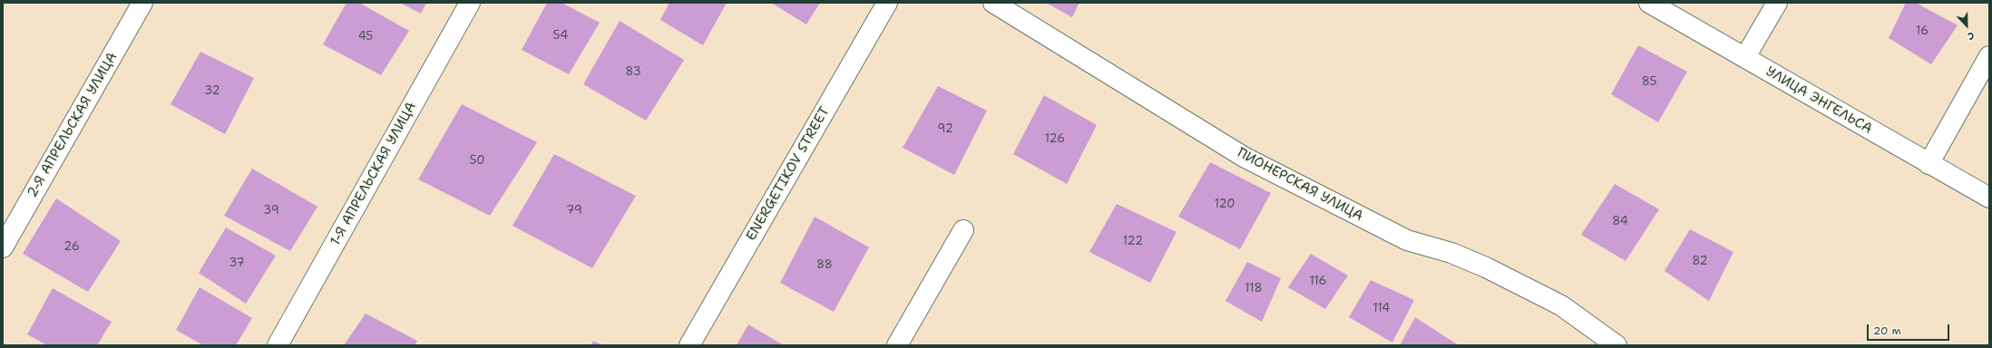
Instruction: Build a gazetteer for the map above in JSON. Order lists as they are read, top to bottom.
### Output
{
  "streets": {
    "street": [
      "УЛИЦА ЭНГЕЛЬСА",
      "2-Я АПРЕЛЬСКАЯ УЛИЦА",
      "1-Я АПРЕЛЬСКАЯ УЛИЦА",
      "ENERGETIKOV STREET",
      "ПИОНЕРСКАЯ УЛИЦА"
    ]
  },
  "house_numbers": [
    "16",
    "54",
    "45",
    "83",
    "85",
    "32",
    "92",
    "126",
    "50",
    "120",
    "39",
    "79",
    "84",
    "122",
    "26",
    "82",
    "37",
    "88",
    "116",
    "118",
    "114"
  ],
  "scale_bar": "20 m",
  "north": "bottom"
}
